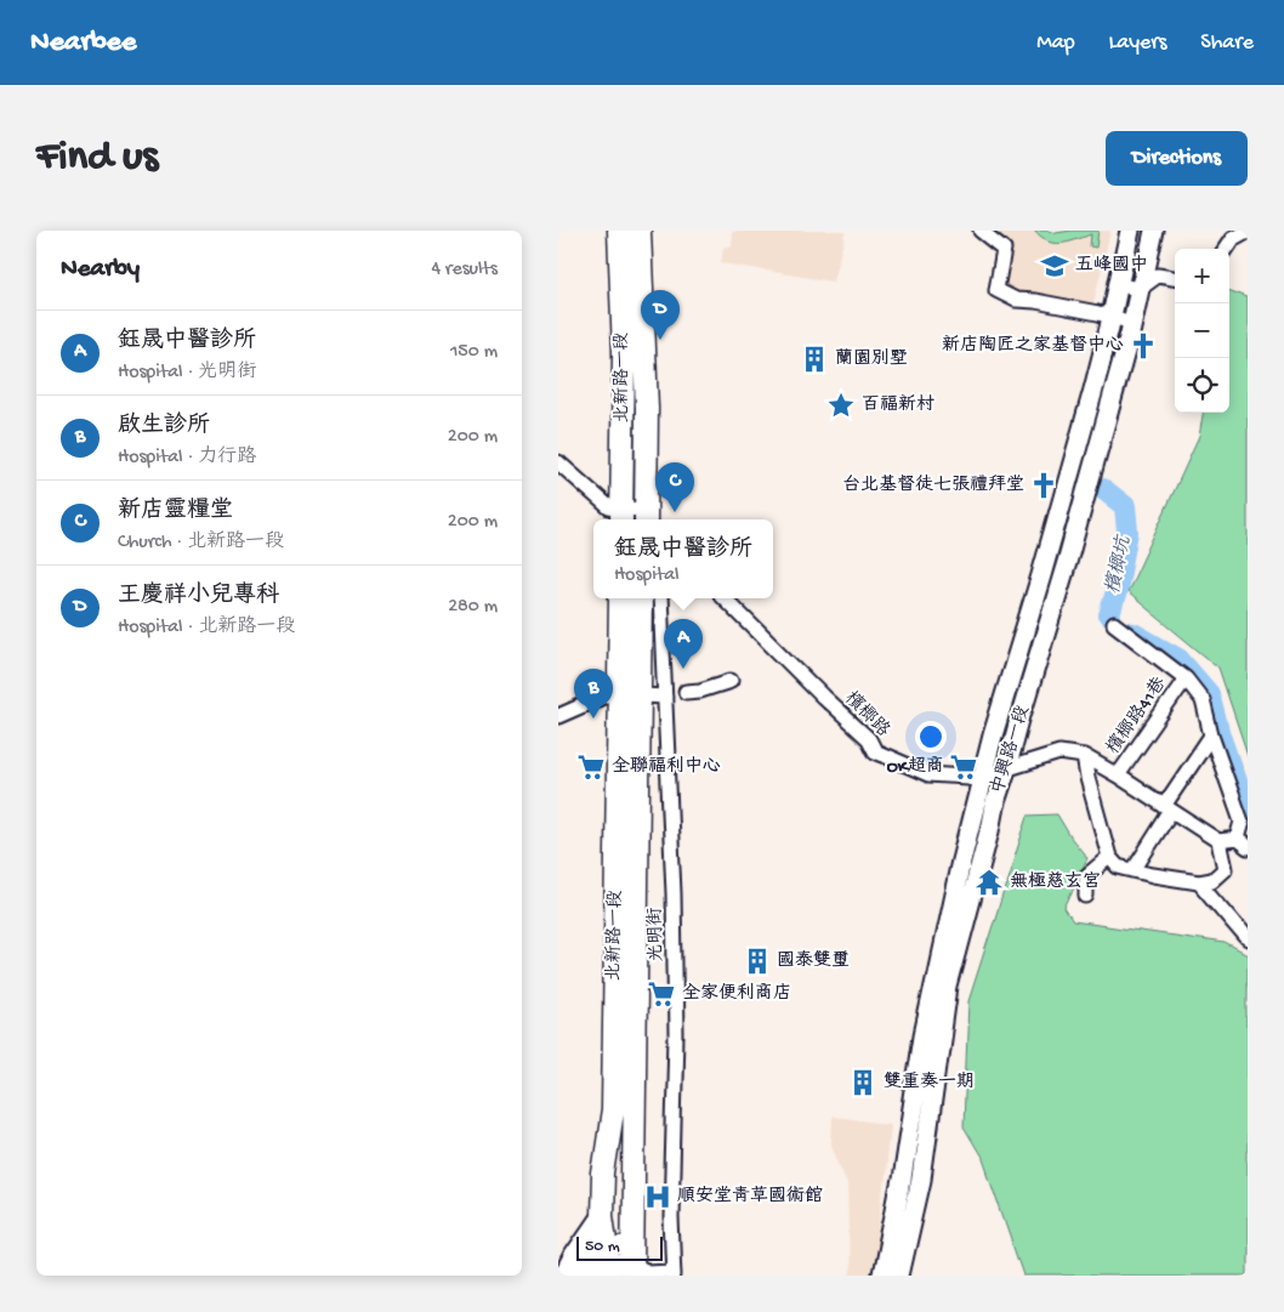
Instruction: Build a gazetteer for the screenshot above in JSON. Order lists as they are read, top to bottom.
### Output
{
  "streets": {
    "main road": ["北新路一段"],
    "street": [
      "檳榔路",
      "檳榔路41巷",
      "中興路一段",
      "光明街"
    ]
  },
  "crossings": [
    ["檳榔路", "檳榔路41巷"],
    ["檳榔路", "中興路一段"]
  ],
  "water": ["檳榔坑"],
  "places": {
    "school or university": ["五峰國中"],
    "church": ["新店陶匠之家基督中心", "台北基督徒七張禮拜堂"],
    "building": ["蘭園別墅", "國泰雙璽", "雙重奏一期"],
    "place": ["百福新村"],
    "supermarket": ["全聯福利中心", "OK超商", "全家便利商店"],
    "temple": ["無極慈玄宮"],
    "hospital": ["順安堂青草國術館"]
  },
  "scale_bar": "50 m",
  "page": {
    "header": "Nearbee",
    "nav": ["Map", "Layers", "Share"],
    "buttons": "Directions",
    "title": "Find us",
    "heading": ["Nearby", "4 results"],
    "map_buttons": ["+", "−"],
    "pins": [
      "D",
      "C",
      "A",
      "B"
    ],
    "list": [
      {
        "mark": "A",
        "name": "鈺晟中醫診所",
        "note": "Hospital · 光明街",
        "value": "150 m"
      },
      {
        "mark": "B",
        "name": "啟生診所",
        "note": "Hospital · 力行路",
        "value": "200 m"
      },
      {
        "mark": "C",
        "name": "新店靈糧堂",
        "note": "Church · 北新路一段",
        "value": "200 m"
      },
      {
        "mark": "D",
        "name": "王慶祥小兒專科",
        "note": "Hospital · 北新路一段",
        "value": "280 m"
      }
    ],
    "popup": ["鈺晟中醫診所", "Hospital"],
    "scale": "50 m"
  }
}
